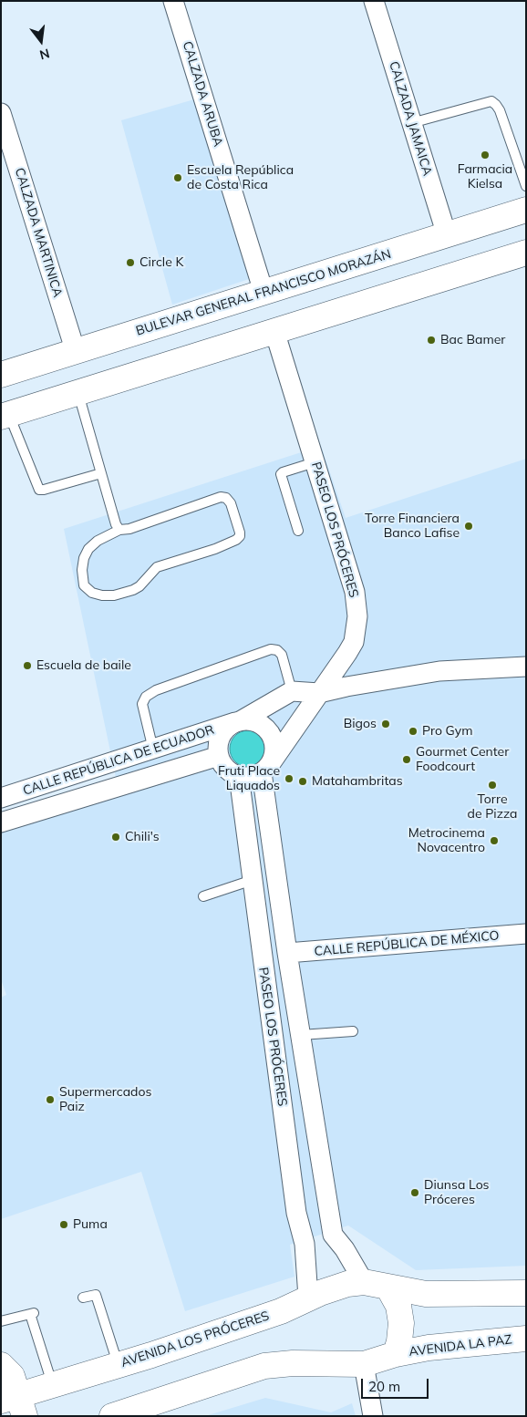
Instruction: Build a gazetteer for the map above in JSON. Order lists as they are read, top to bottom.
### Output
{
  "streets": {
    "main road": ["BULEVAR GENERAL FRANCISCO MORAZÁN", "AVENIDA LOS PRÓCERES", "AVENIDA LA PAZ"],
    "street": [
      "CALZADA ARUBA",
      "CALZADA JAMAICA",
      "CALZADA MARTINICA",
      "PASEO LOS PRÓCERES",
      "CALLE REPÚBLICA DE ECUADOR",
      "CALLE REPÚBLICA DE MÉXICO"
    ]
  },
  "crossings": [
    ["CALZADA ARUBA", "BULEVAR GENERAL FRANCISCO MORAZÁN"],
    ["CALZADA JAMAICA", "BULEVAR GENERAL FRANCISCO MORAZÁN"],
    ["CALZADA MARTINICA", "BULEVAR GENERAL FRANCISCO MORAZÁN"],
    ["PASEO LOS PRÓCERES", "CALLE REPÚBLICA DE ECUADOR"],
    ["PASEO LOS PRÓCERES", "CALLE REPÚBLICA DE MÉXICO"],
    ["PASEO LOS PRÓCERES", "AVENIDA LOS PRÓCERES"]
  ],
  "places": [
    "Farmacia Kielsa",
    "Escuela República de Costa Rica",
    "Circle K",
    "Bac Bamer",
    "Torre Financiera Banco Lafise",
    "Escuela de baile",
    "Bigos",
    "Pro Gym",
    "Gourmet Center Foodcourt",
    "Fruti Place Liquados",
    "Matahambritas",
    "Torre de Pizza",
    "Chili's",
    "Metrocinema Novacentro",
    "Supermercados Paiz",
    "Diunsa Los Próceres",
    "Puma"
  ],
  "scale_bar": "20 m",
  "north": "bottom"
}
